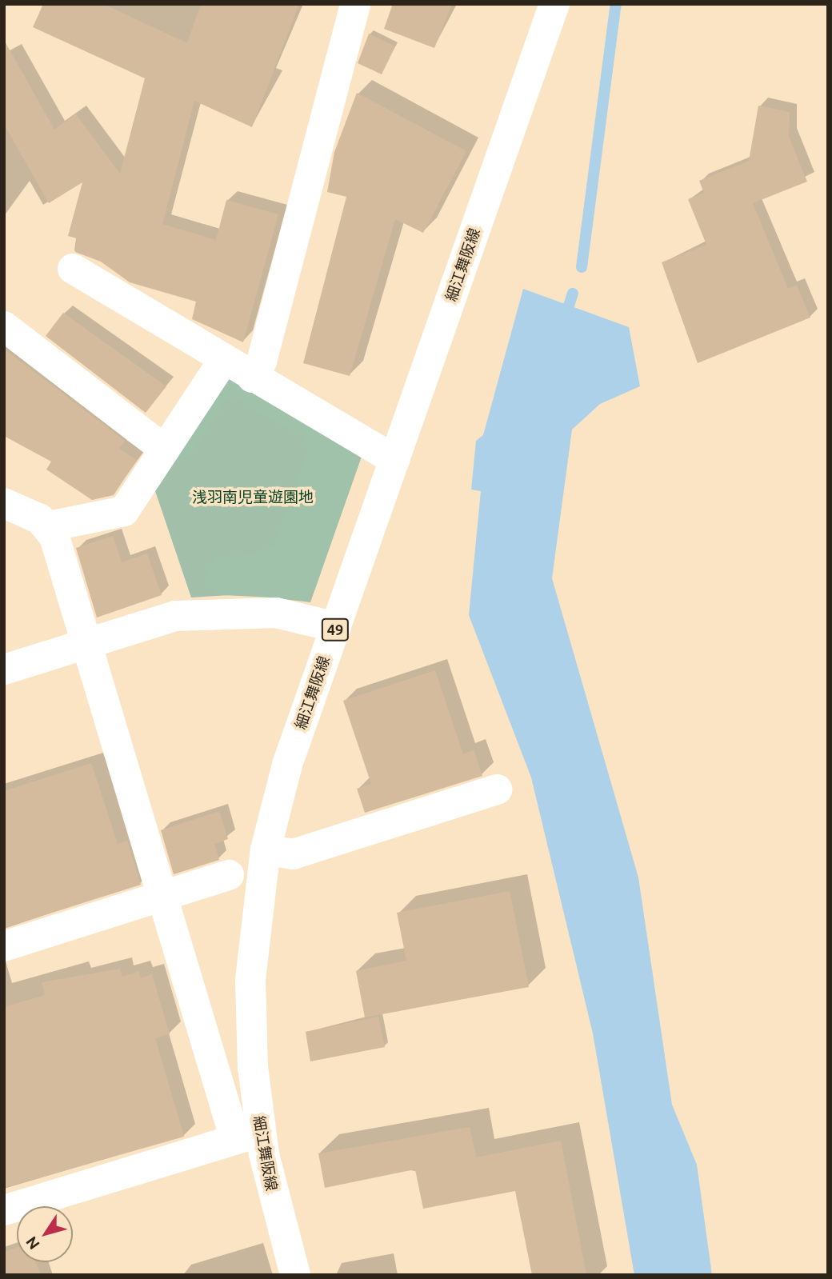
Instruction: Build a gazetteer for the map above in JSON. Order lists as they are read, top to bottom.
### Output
{
  "streets": {
    "street": ["細江舞阪線", "49"]
  },
  "parks": ["浅羽南児童遊園地"],
  "north": "bottom left"
}
